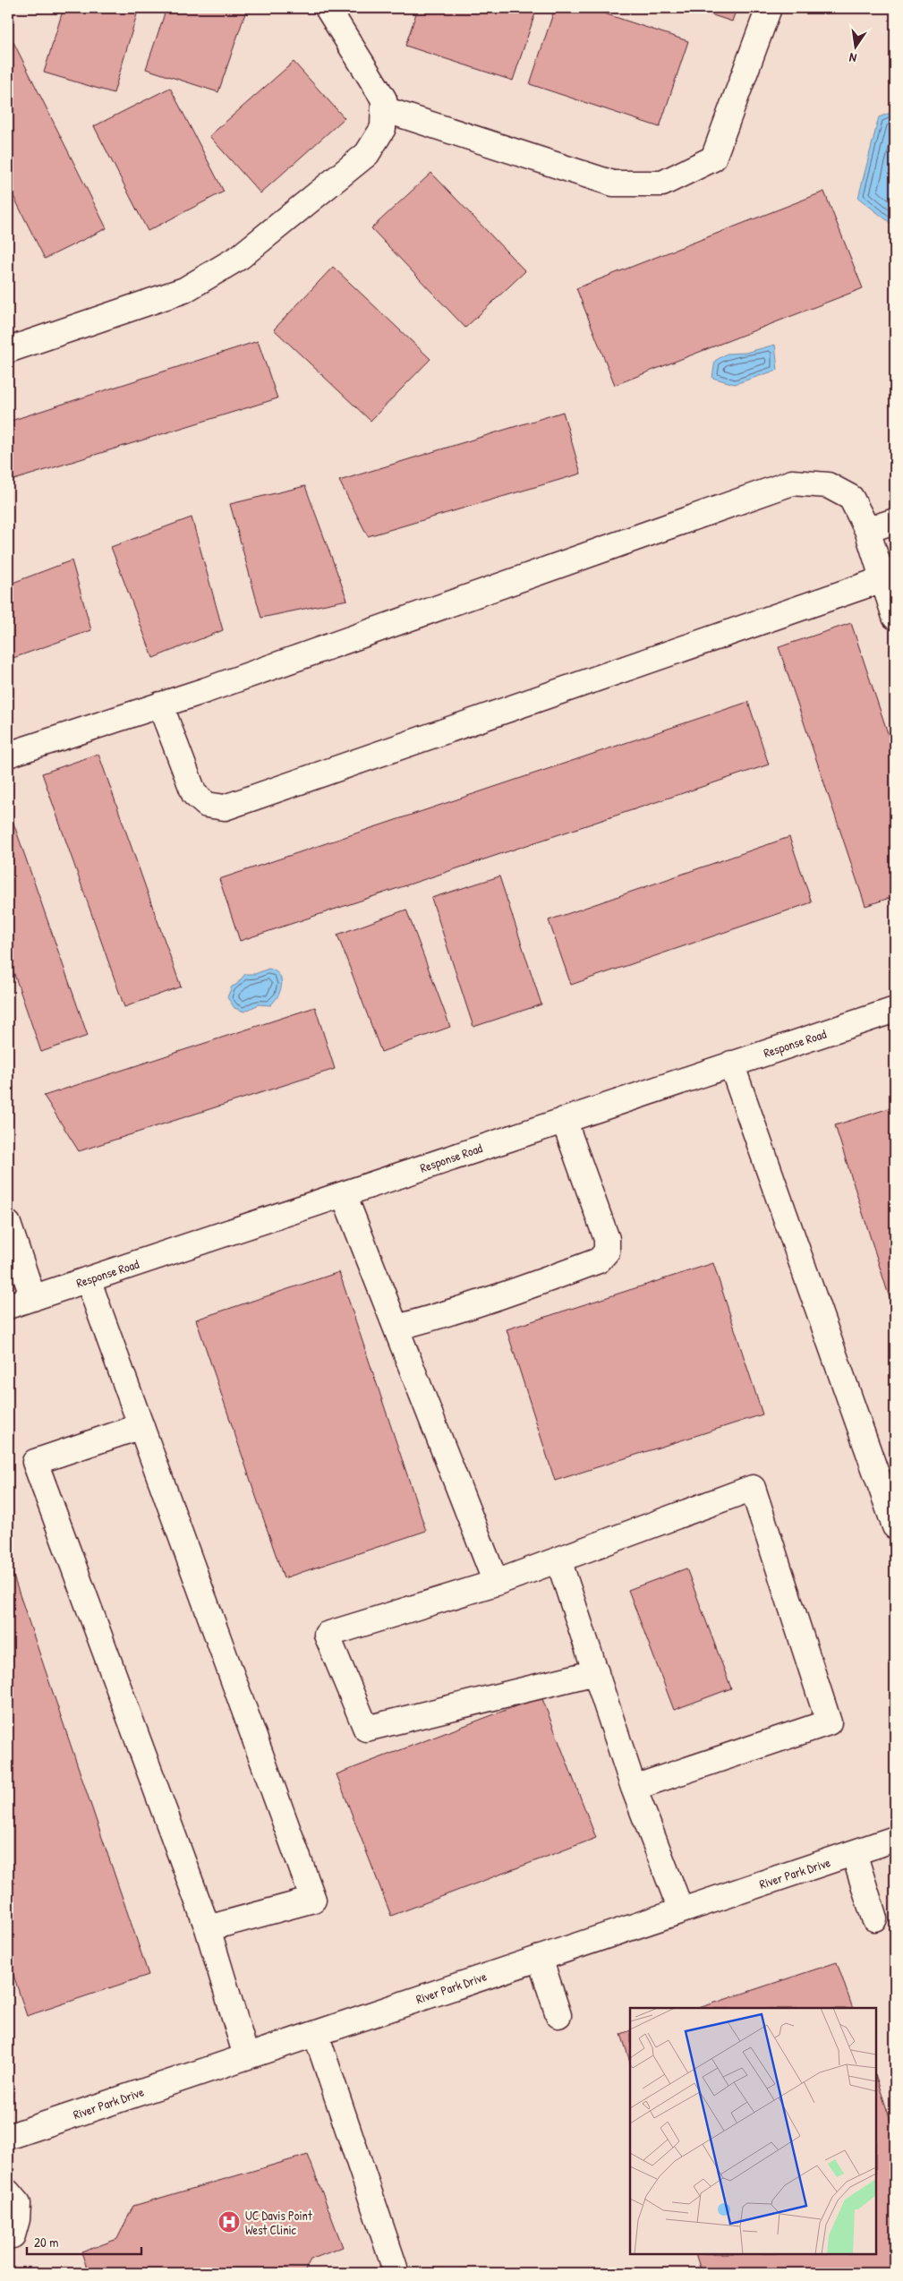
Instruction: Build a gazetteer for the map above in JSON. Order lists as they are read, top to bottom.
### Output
{
  "streets": {
    "street": ["Response Road", "River Park Drive"]
  },
  "places": {
    "hospital": ["UC Davis Point West Clinic"]
  },
  "scale_bar": "20 m",
  "north": "bottom"
}
